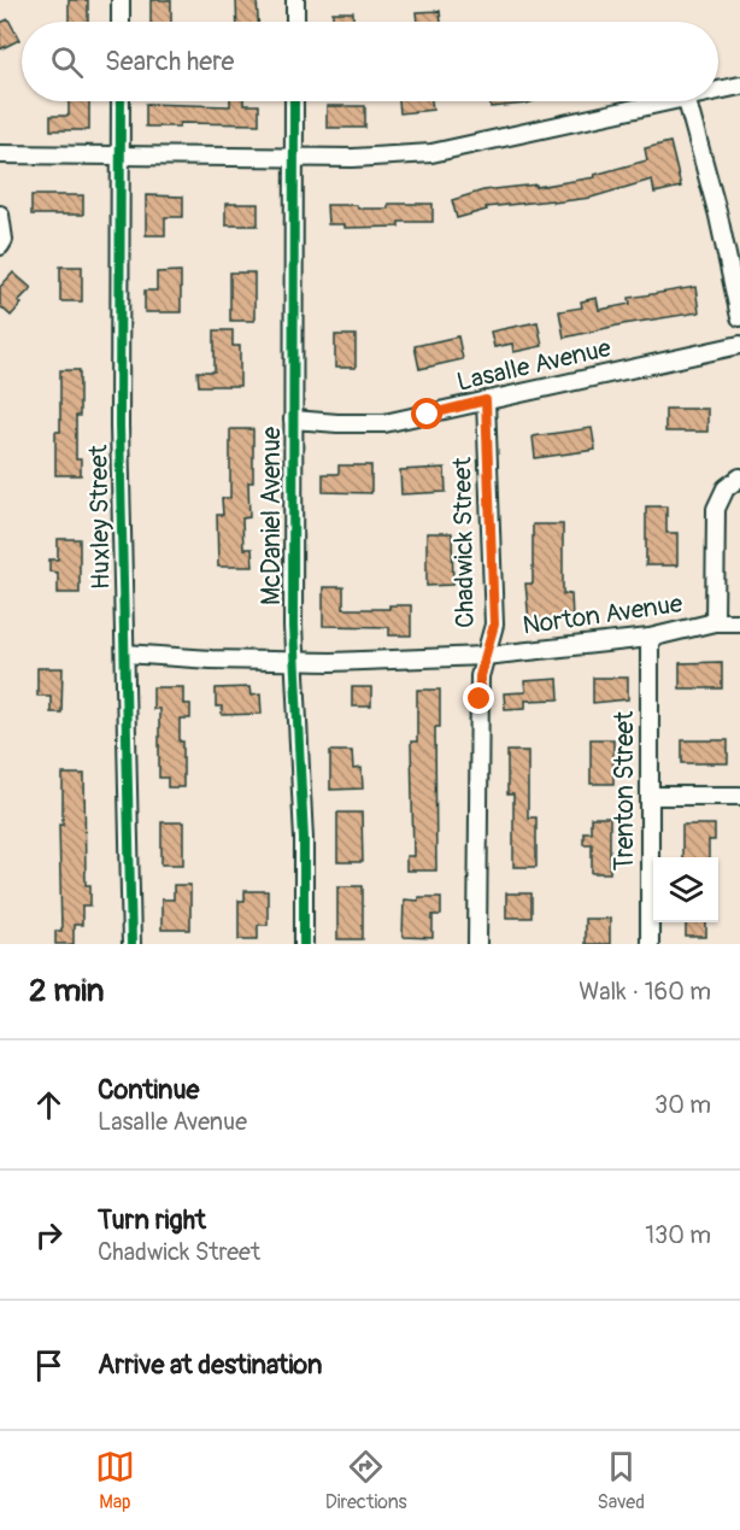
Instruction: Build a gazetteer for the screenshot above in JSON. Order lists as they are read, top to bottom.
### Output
{
  "streets": {
    "street": [
      "Lasalle Avenue",
      "McDaniel Avenue",
      "Huxley Street",
      "Chadwick Street",
      "Norton Avenue",
      "Trenton Street"
    ]
  },
  "crossings": [
    ["Lasalle Avenue", "McDaniel Avenue"],
    ["Lasalle Avenue", "Chadwick Street"],
    ["McDaniel Avenue", "Norton Avenue"],
    ["Huxley Street", "Norton Avenue"],
    ["Chadwick Street", "Norton Avenue"],
    ["Norton Avenue", "Trenton Street"]
  ],
  "page": {
    "search": "Search here",
    "heading": ["2 min", "Walk · 160 m"],
    "list": [
      ["Continue", "Lasalle Avenue", "30 m"],
      ["Turn right", "Chadwick Street", "130 m"],
      "Arrive at destination"
    ],
    "nav": ["Map", "Directions", "Saved"]
  }
}
